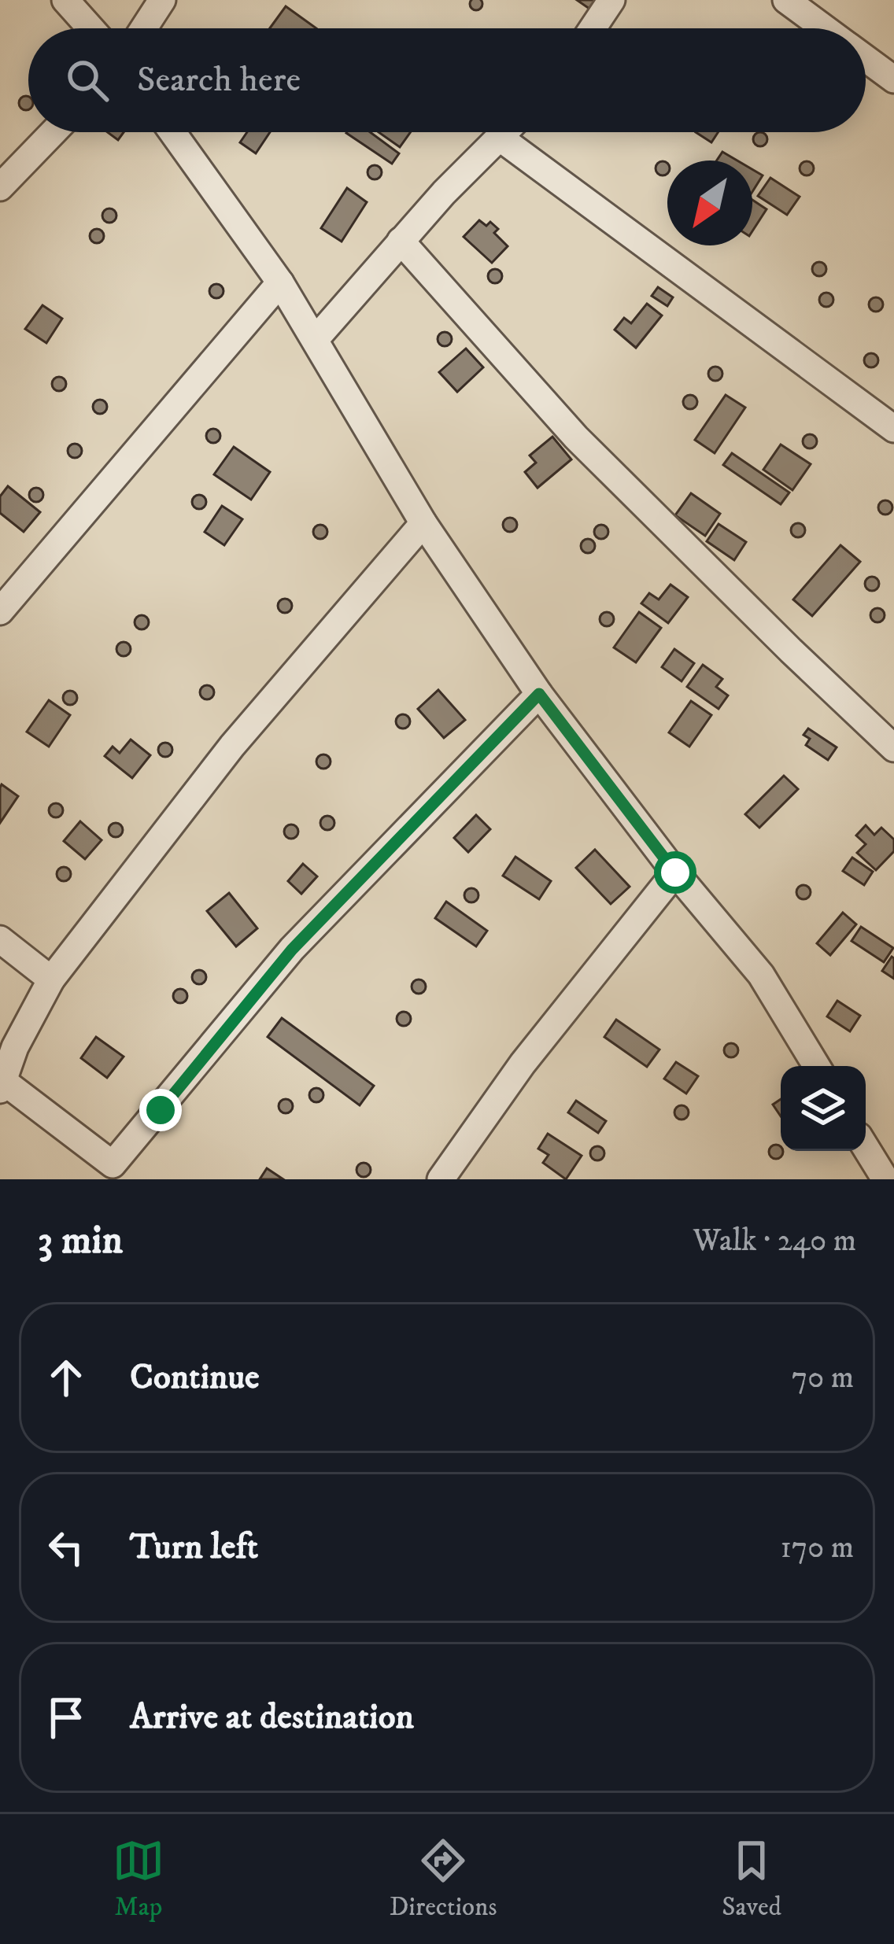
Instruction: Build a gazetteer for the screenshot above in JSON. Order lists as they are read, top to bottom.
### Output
{
  "north": "bottom left",
  "page": {
    "search": "Search here",
    "heading": ["3 min", "Walk · 240 m"],
    "list": [
      ["Continue", "70 m"],
      ["Turn left", "170 m"],
      "Arrive at destination"
    ],
    "nav": ["Map", "Directions", "Saved"]
  }
}
